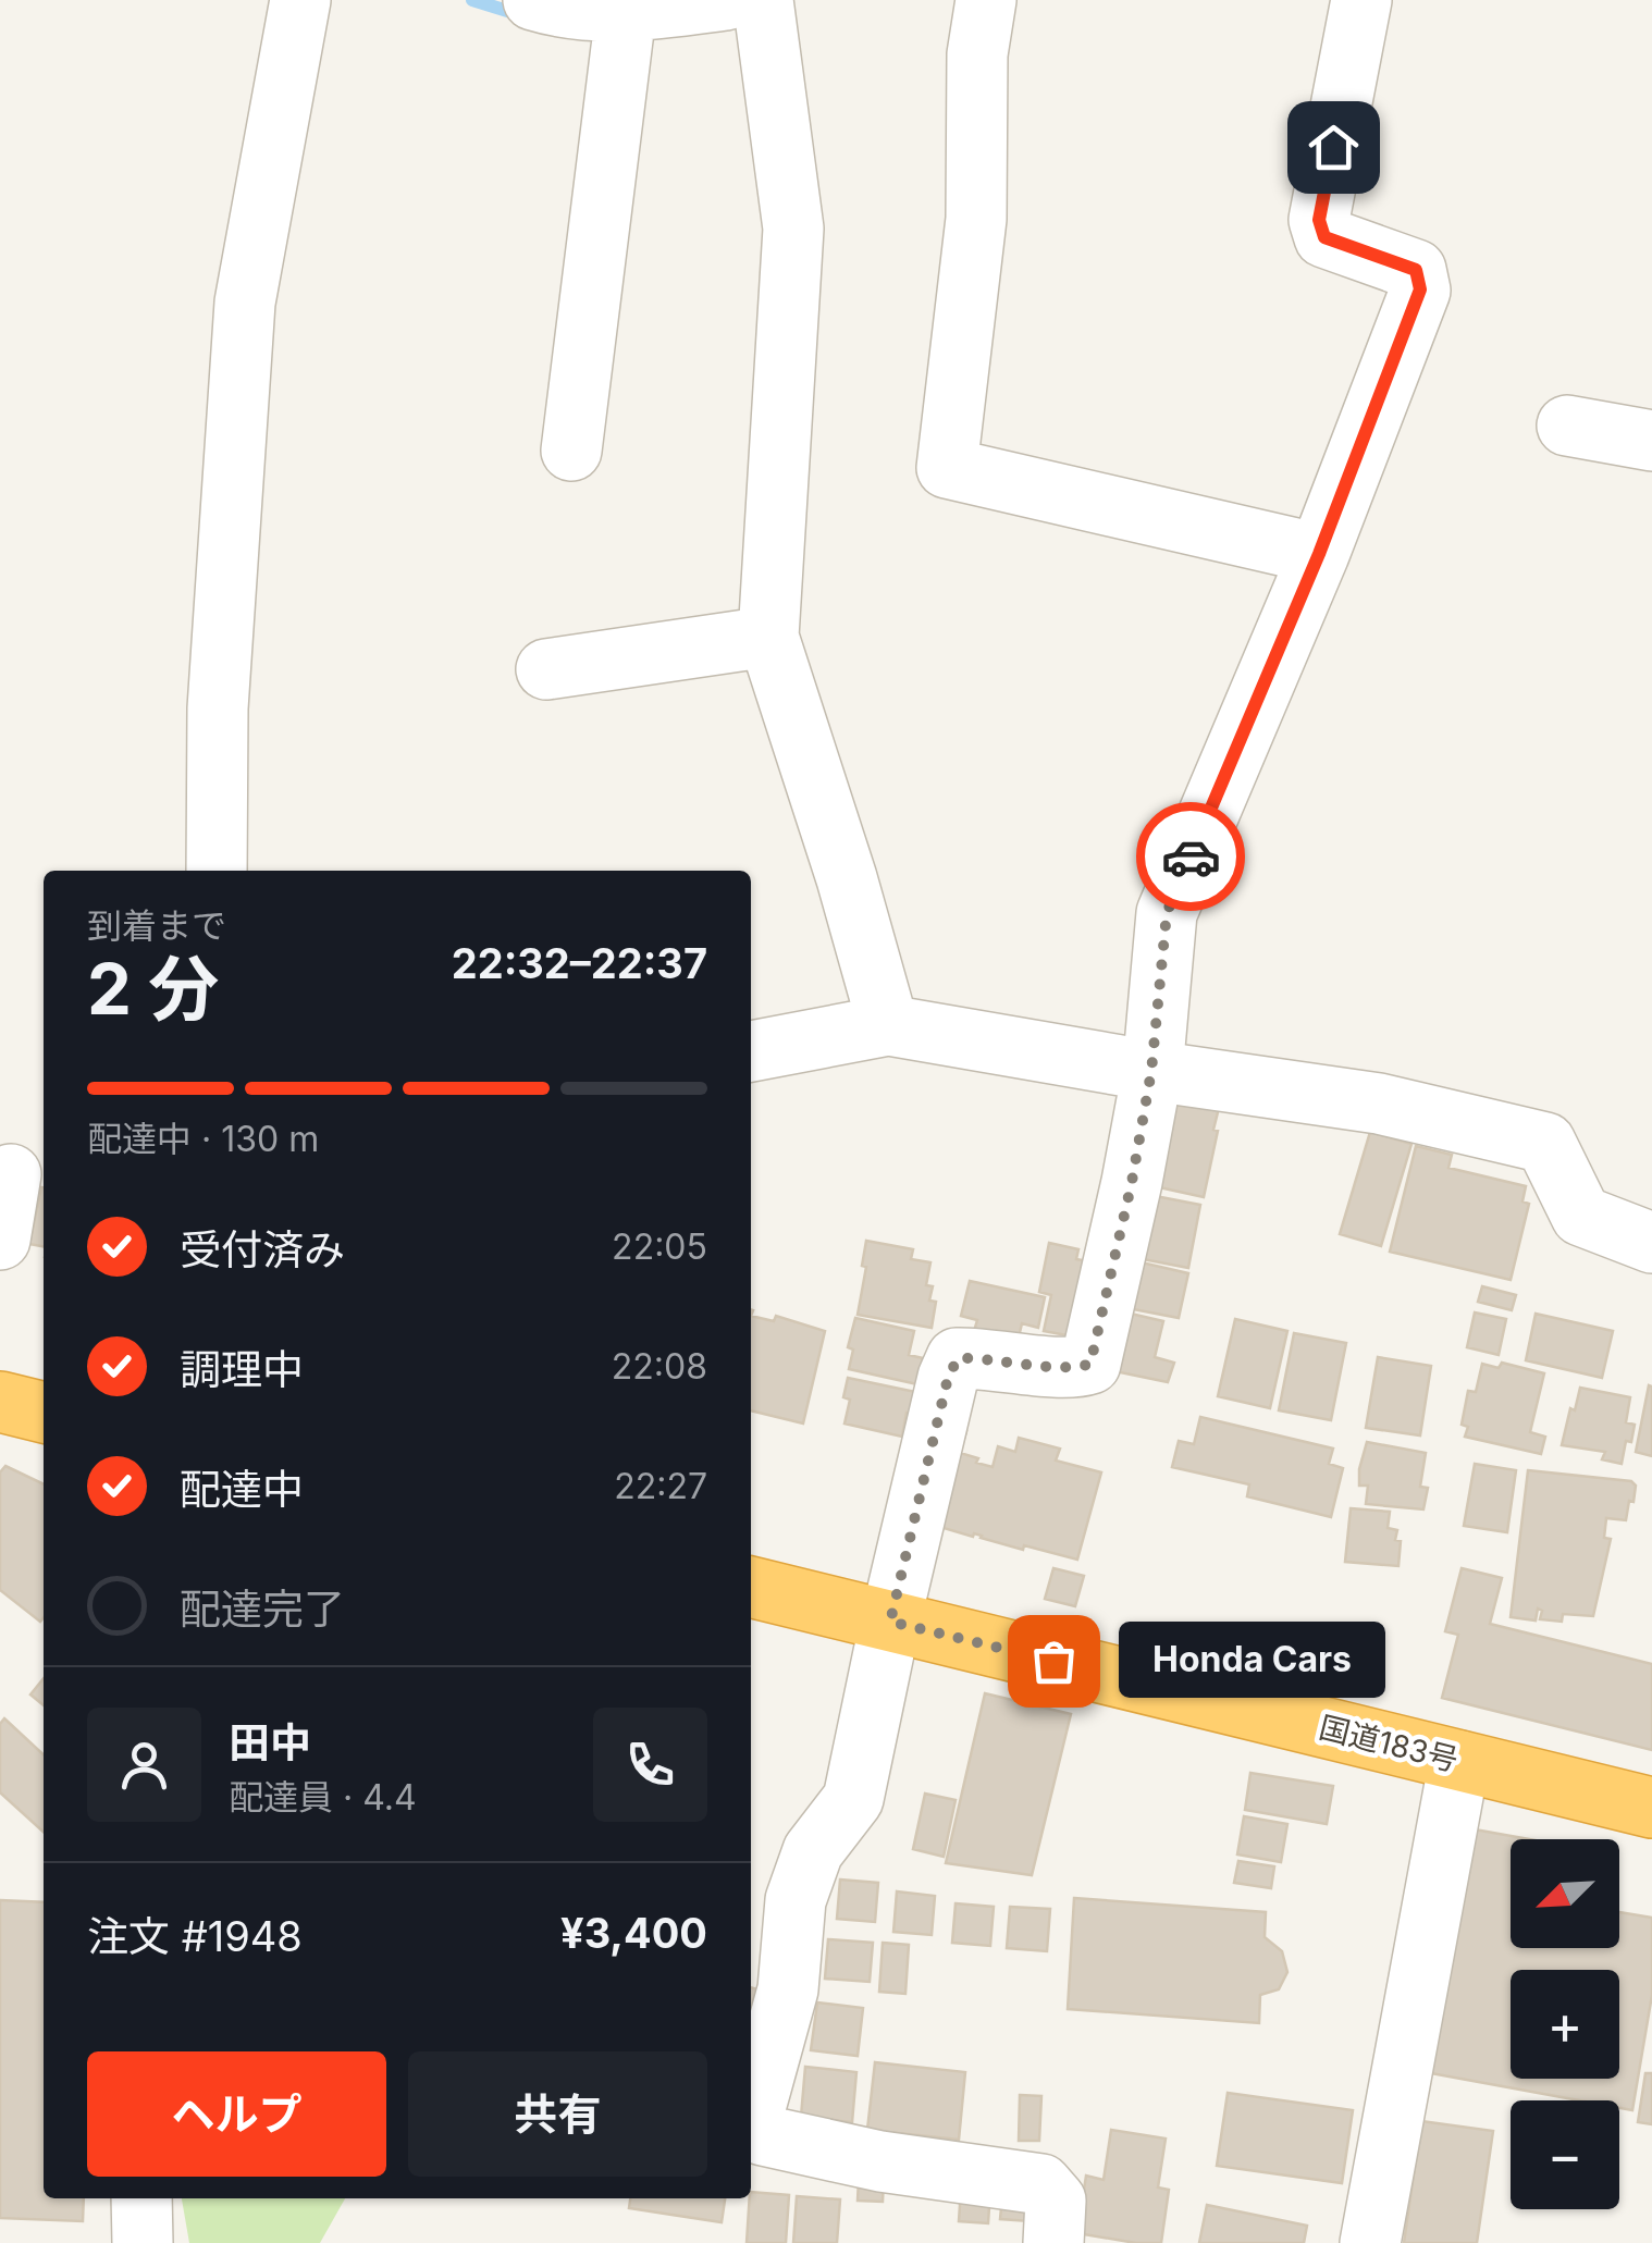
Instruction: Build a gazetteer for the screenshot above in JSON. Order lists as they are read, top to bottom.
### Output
{
  "streets": {
    "highway": ["国道183号"]
  },
  "places": ["Honda Cars"],
  "north": "bottom left",
  "page": {
    "heading": ["2 分", "到着まで", "22:32–22:37"],
    "panel": [
      "田中",
      "配達員 · 4.4",
      "注文 #1948",
      "¥3,400"
    ],
    "bar": "配達中 · 130 m",
    "list": [
      ["受付済み", "22:05"],
      ["調理中", "22:08"],
      ["配達中", "22:27"],
      "配達完了"
    ],
    "bubble": "Honda Cars",
    "map_buttons": ["+", "−"],
    "buttons": ["ヘルプ", "共有"]
  }
}
